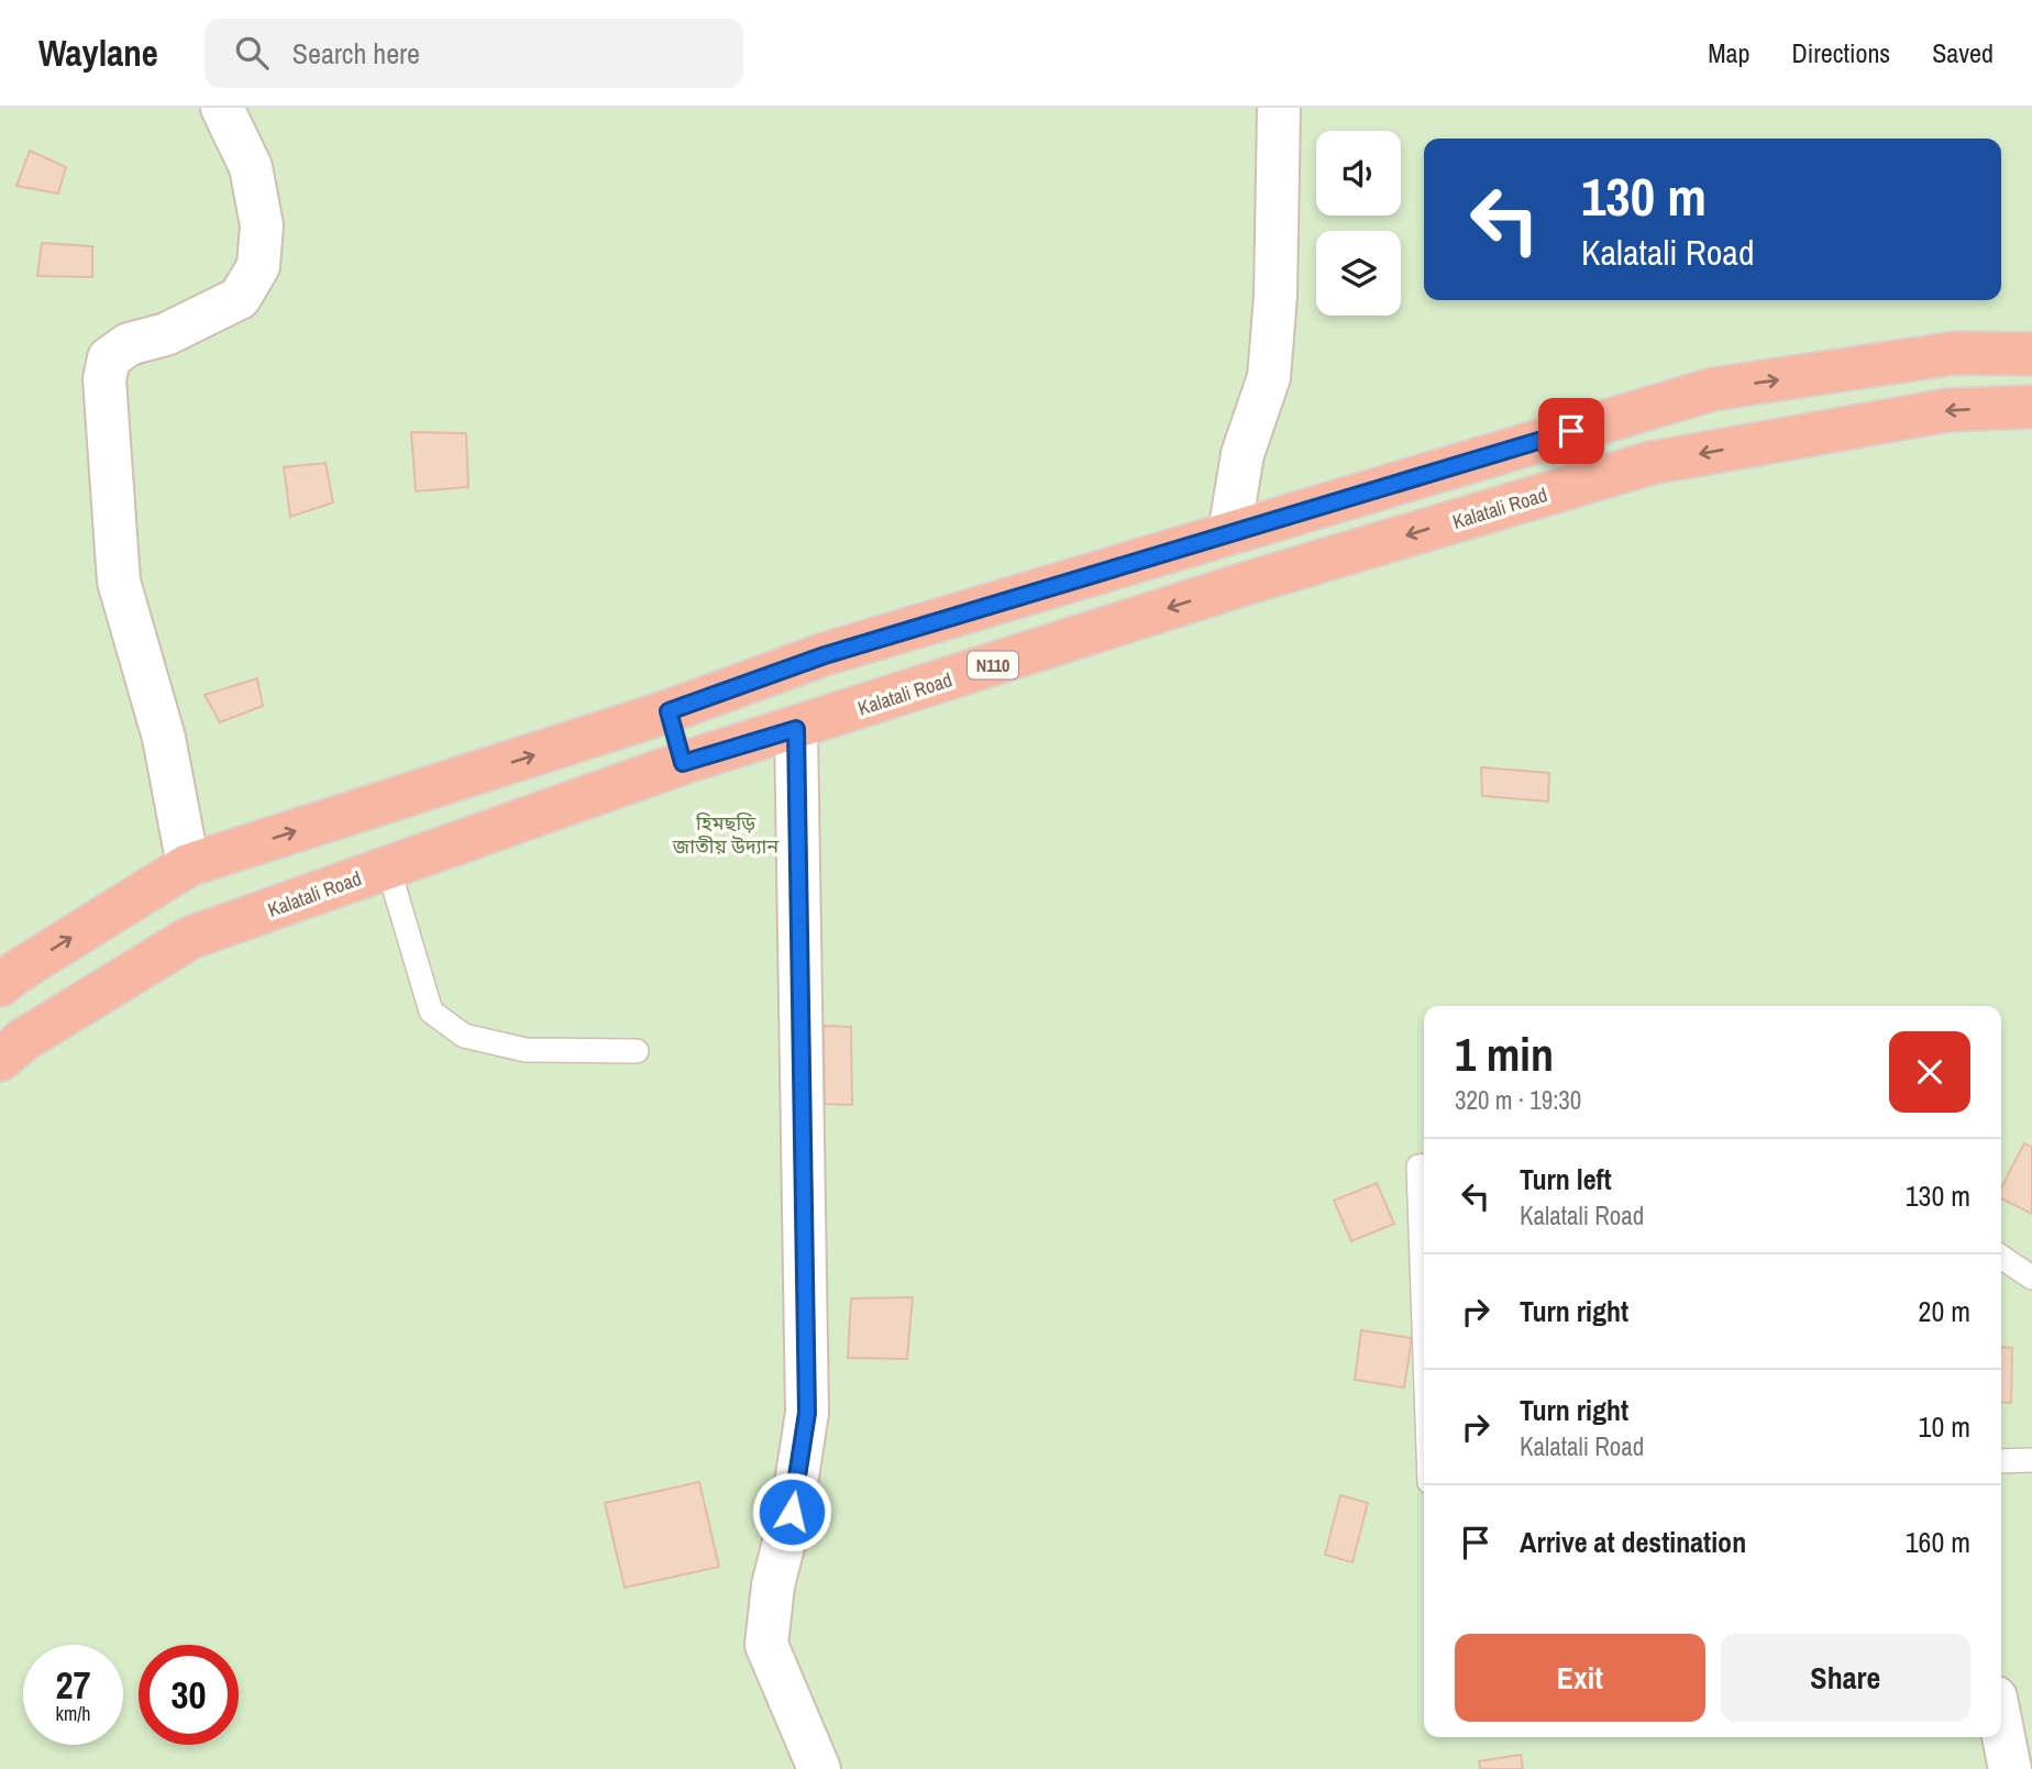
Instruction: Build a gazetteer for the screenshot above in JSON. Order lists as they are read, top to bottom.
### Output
{
  "streets": {
    "highway": ["Kalatali Road", "N110"]
  },
  "parks": ["হিমছড়ি জাতীয় উদ্যান"],
  "page": {
    "header": "Waylane",
    "search": "Search here",
    "nav": ["Map", "Directions", "Saved"],
    "turn": ["130 m", "Kalatali Road"],
    "heading": ["1 min", "320 m · 19:30"],
    "list": [
      {
        "name": "Turn left",
        "note": "Kalatali Road",
        "value": "130 m"
      },
      {
        "name": "Turn right",
        "value": "20 m"
      },
      {
        "name": "Turn right",
        "note": "Kalatali Road",
        "value": "10 m"
      },
      {
        "name": "Arrive at destination",
        "value": "160 m"
      }
    ],
    "buttons": ["Exit", "Share"],
    "speed": "27 km/h",
    "limit": "30"
  }
}
